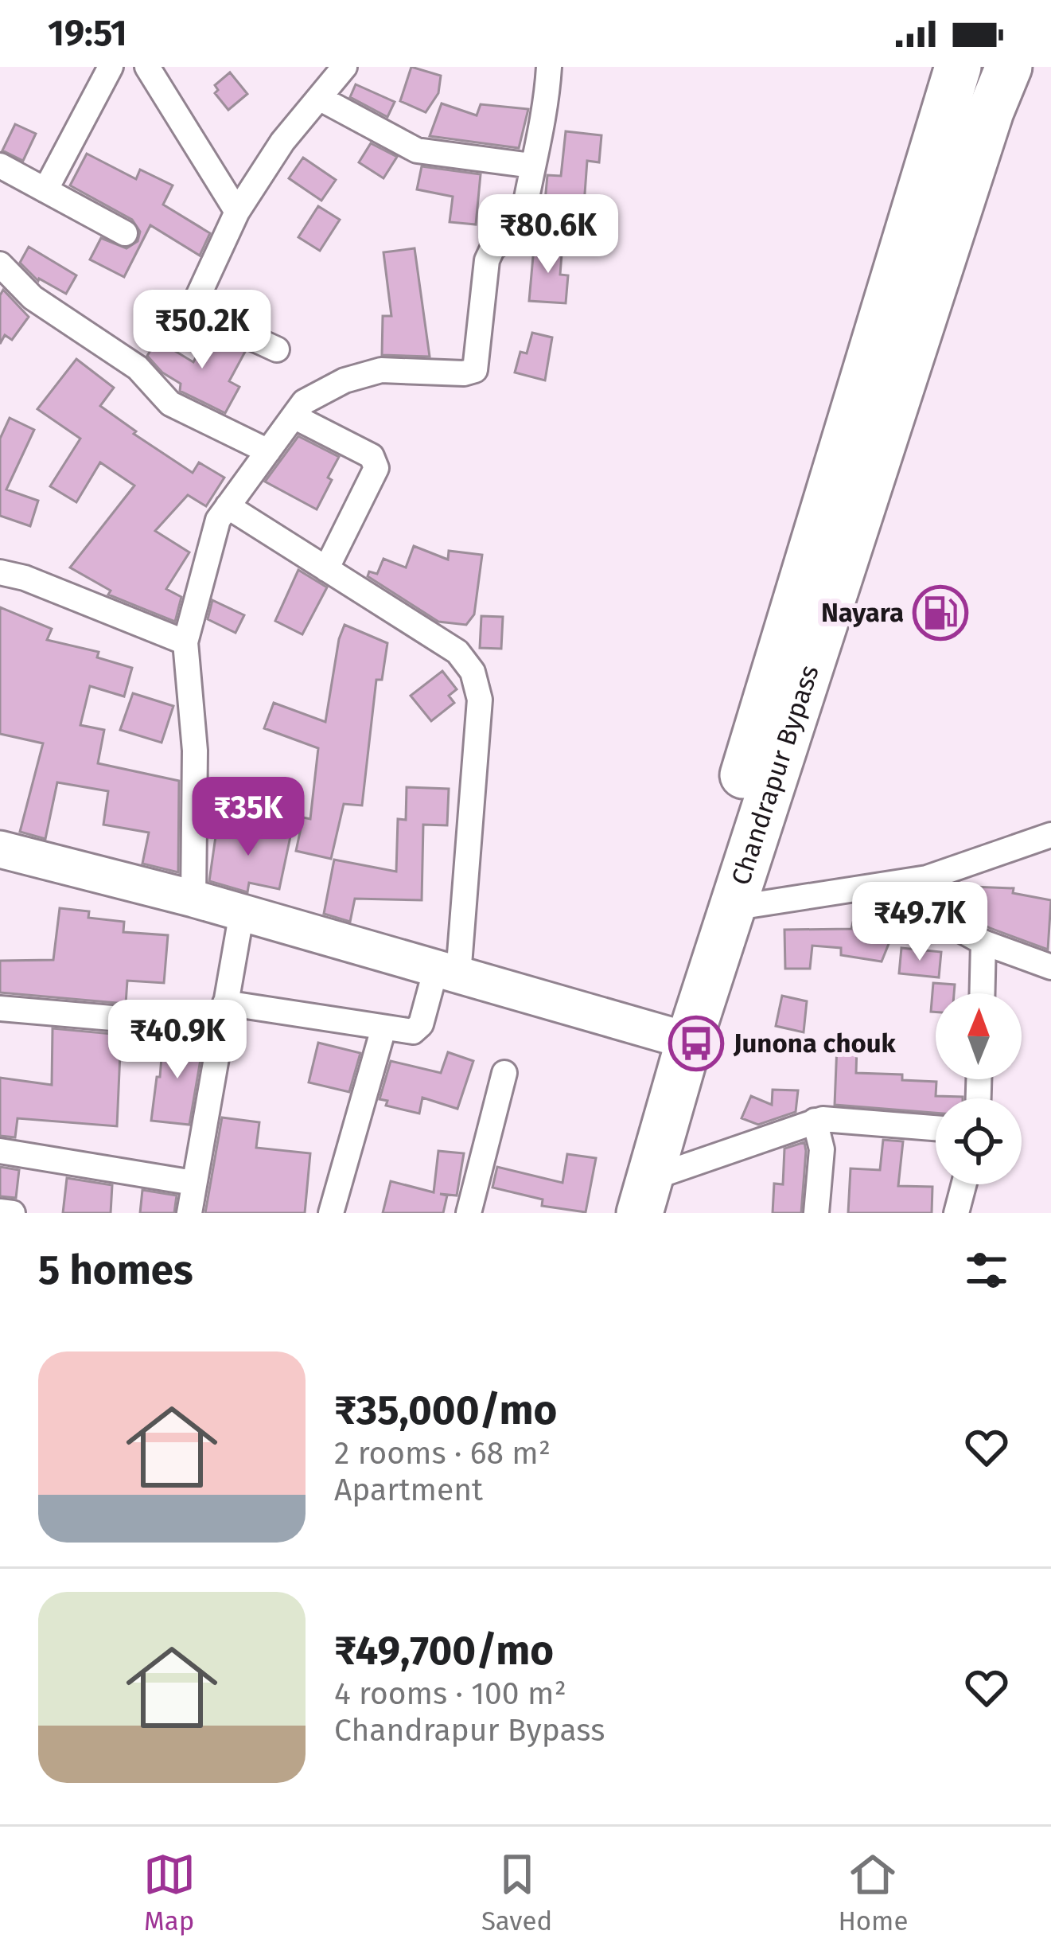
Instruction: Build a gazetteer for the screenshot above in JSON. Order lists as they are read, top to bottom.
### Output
{
  "streets": {
    "highway": ["Chandrapur Bypass"]
  },
  "places": {
    "fuel station": ["Nayara"],
    "bus stop": ["Junona chouk"]
  },
  "north": "top",
  "page": {
    "status": "19:51",
    "price": [
      "₹80.6K",
      "₹50.2K",
      "₹35K",
      "₹49.7K",
      "₹40.9K"
    ],
    "heading": "5 homes",
    "list": [
      {
        "name": "₹35,000/mo",
        "note": "2 rooms · 68 m² · Apartment"
      },
      {
        "name": "₹49,700/mo",
        "note": "4 rooms · 100 m² · Chandrapur Bypass"
      }
    ],
    "tabs": ["Map", "Saved", "Home"]
  }
}
